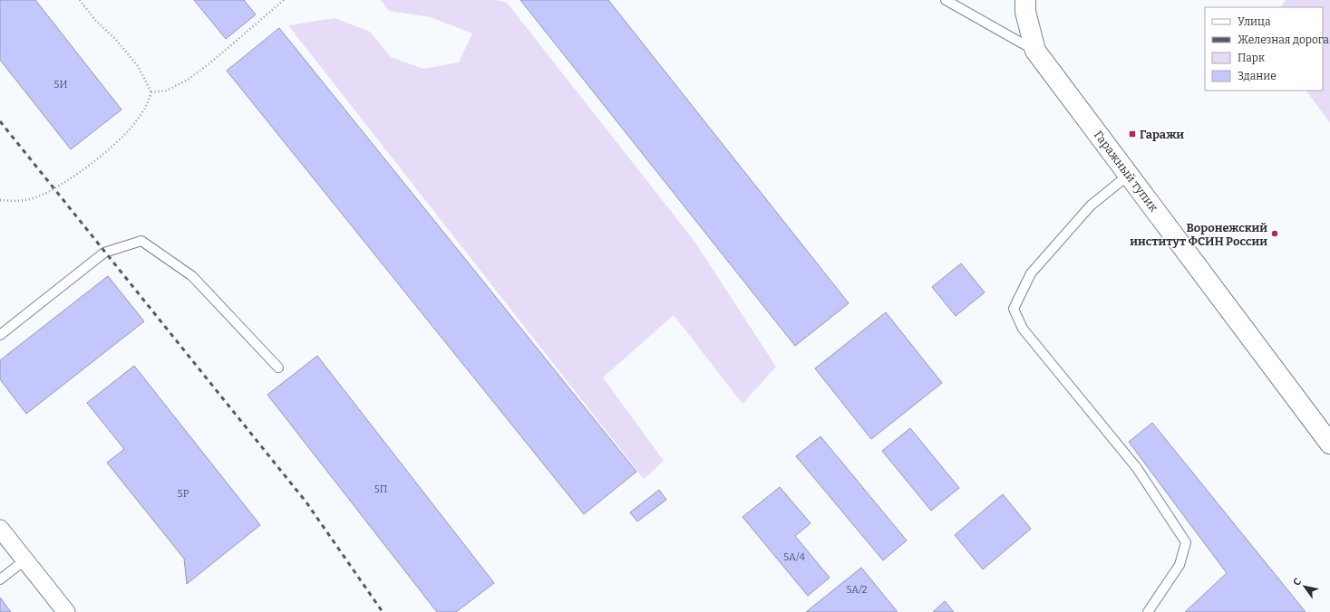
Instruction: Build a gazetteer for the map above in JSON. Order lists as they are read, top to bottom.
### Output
{
  "streets": {
    "street": ["Гаражный тупик"]
  },
  "places": {
    "transit": ["Гаражи"],
    "other": ["Воронежский институт ФСИН России"]
  },
  "house_numbers": [
    "5И",
    "5П",
    "5Р",
    "5А/4",
    "5А/2"
  ],
  "legend": [
    "Улица",
    "Железная дорога",
    "Парк",
    "Здание"
  ],
  "north": "top left"
}
